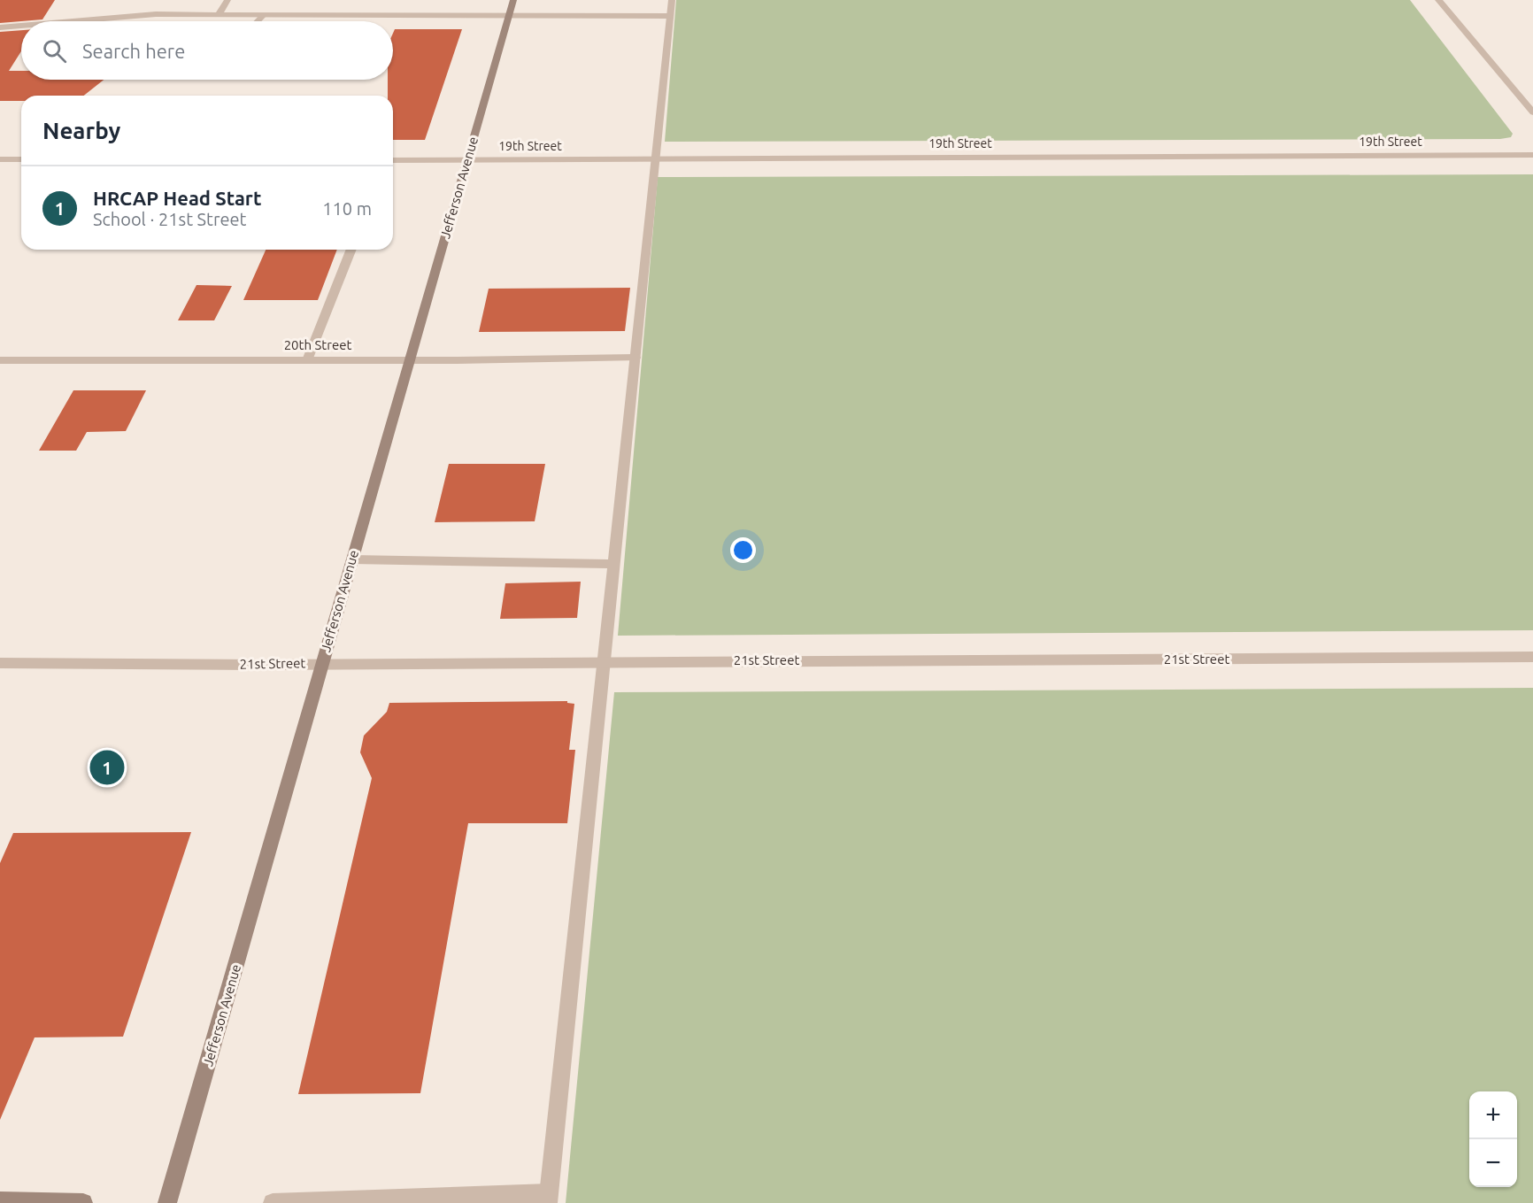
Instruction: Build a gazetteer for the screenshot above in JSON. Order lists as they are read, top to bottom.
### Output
{
  "streets": {
    "main road": ["Jefferson Avenue"],
    "street": ["19th Street", "20th Street", "21st Street"]
  },
  "crossings": [
    ["19th Street", "Jefferson Avenue"],
    ["Jefferson Avenue", "20th Street"],
    ["Jefferson Avenue", "21st Street"]
  ],
  "page": {
    "search": "Search here",
    "heading": "Nearby",
    "list": [
      {
        "mark": "1",
        "name": "HRCAP Head Start",
        "note": "School · 21st Street",
        "value": "110 m"
      }
    ],
    "pins": "1",
    "map_buttons": ["+", "−"]
  }
}
